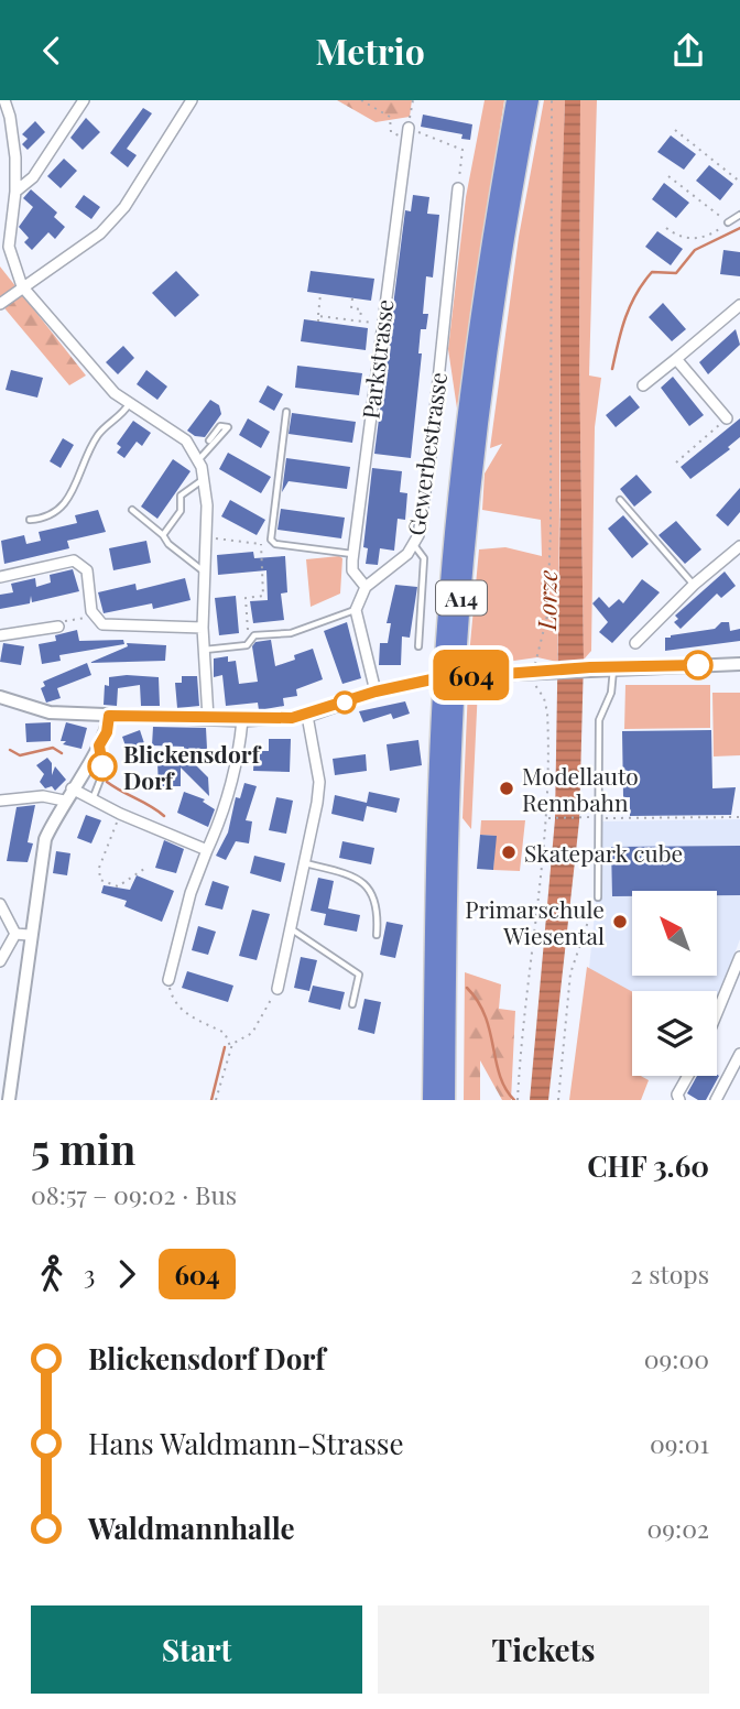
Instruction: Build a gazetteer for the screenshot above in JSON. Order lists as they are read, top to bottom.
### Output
{
  "streets": {
    "highway": ["A14"],
    "street": ["Parkstrasse", "Gewerbestrasse"]
  },
  "crossings": [
    ["Parkstrasse", "Gewerbestrasse"]
  ],
  "water": ["Lorze"],
  "places": [
    "Blickensdorf Dorf",
    "Modellauto Rennbahn",
    "Skatepark cube",
    "Primarschule Wiesental"
  ],
  "lines": ["bus line 604"],
  "north": "top left",
  "page": {
    "header": "Metrio",
    "on_map": "604",
    "heading": ["5 min", "08:57 – 09:02 · Bus", "CHF 3.60"],
    "legs": ["3", "604", "2 stops"],
    "list": [
      {
        "name": "Blickensdorf Dorf",
        "value": "09:00"
      },
      {
        "name": "Hans Waldmann-Strasse",
        "value": "09:01"
      },
      {
        "name": "Waldmannhalle",
        "value": "09:02"
      }
    ],
    "buttons": ["Start", "Tickets"]
  }
}
